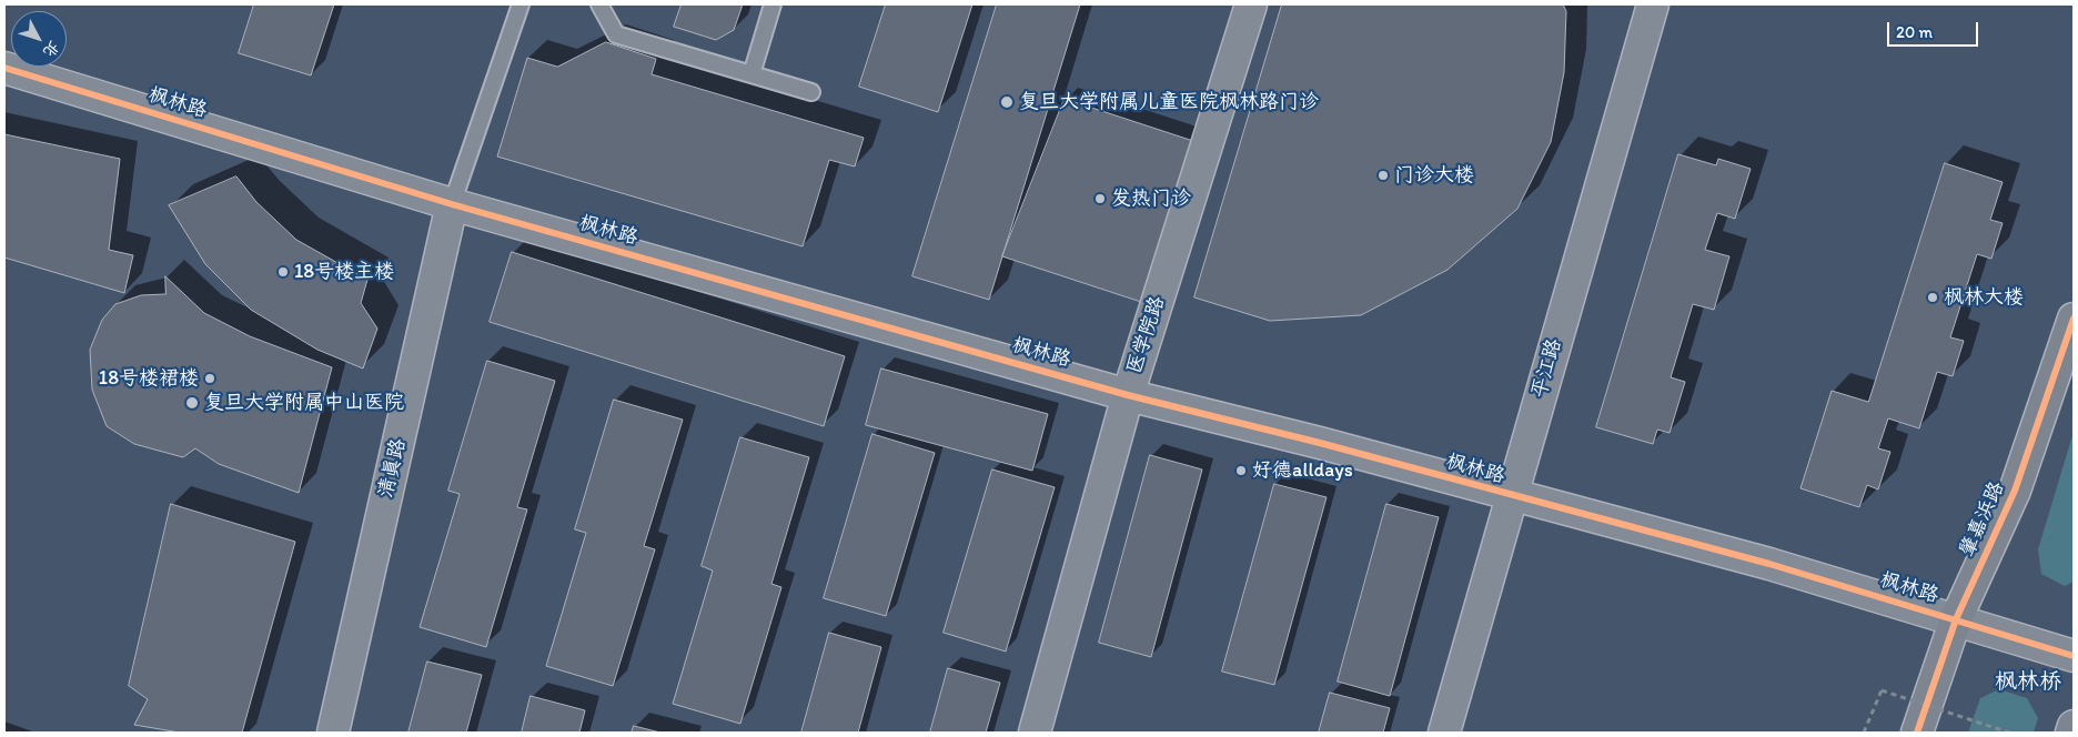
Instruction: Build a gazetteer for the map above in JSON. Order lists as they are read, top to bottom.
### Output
{
  "streets": {
    "main road": ["肇嘉浜路"],
    "street": [
      "枫林路",
      "医学院路",
      "平江路",
      "清真路"
    ]
  },
  "crossings": [
    ["枫林路", "医学院路"],
    ["枫林路", "平江路"],
    ["枫林路", "清真路"],
    ["枫林路", "肇嘉浜路"]
  ],
  "districts": ["枫林桥"],
  "places": [
    "复旦大学附属儿童医院枫林路门诊",
    "门诊大楼",
    "发热门诊",
    "18号楼主楼",
    "枫林大楼",
    "18号楼裙楼",
    "复旦大学附属中山医院",
    "好德alldays"
  ],
  "scale_bar": "20 m",
  "north": "bottom right"
}
